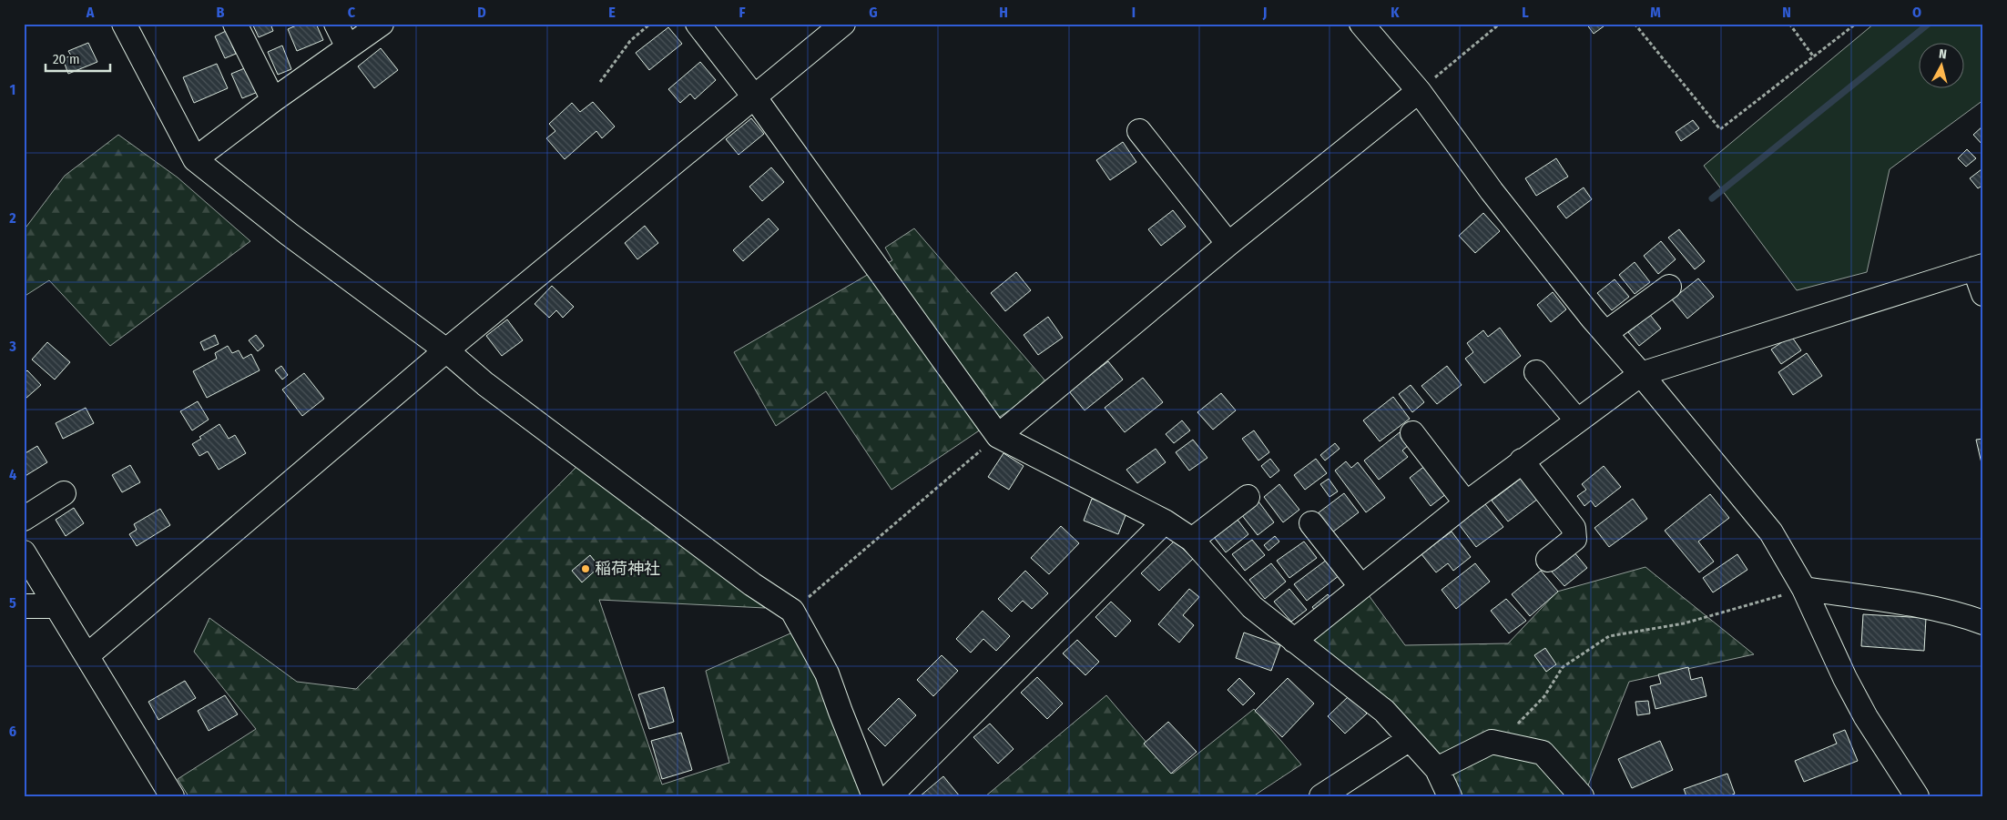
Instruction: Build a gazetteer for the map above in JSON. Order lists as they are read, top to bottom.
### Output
{
  "places": ["稲荷神社"],
  "scale_bar": "20 m",
  "north": "top",
  "grid": {
    "columns": [
      "A",
      "B",
      "C",
      "D",
      "E",
      "F",
      "G",
      "H",
      "I",
      "J",
      "K",
      "L",
      "M",
      "N",
      "O"
    ],
    "rows": [
      "1",
      "2",
      "3",
      "4",
      "5",
      "6"
    ]
  }
}
